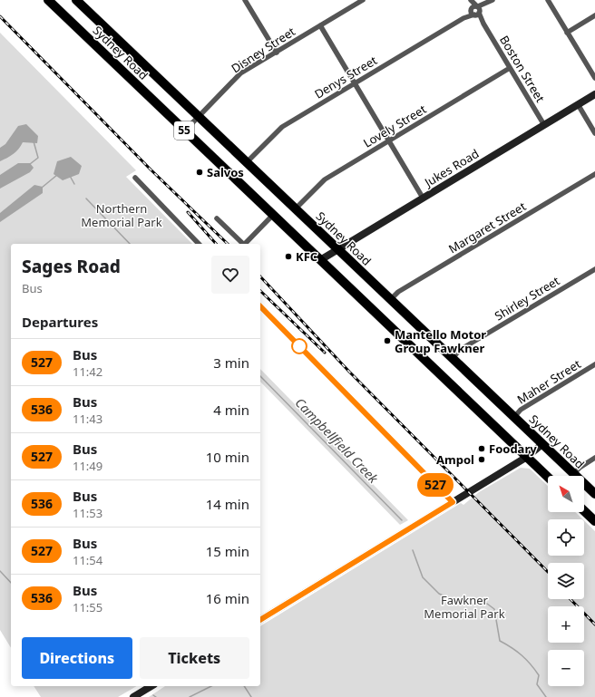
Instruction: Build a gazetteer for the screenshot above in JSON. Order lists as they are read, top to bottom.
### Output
{
  "streets": {
    "highway": ["Sydney Road", "55"],
    "street": [
      "Disney Street",
      "Boston Street",
      "Denys Street",
      "Lovely Street",
      "Jukes Road",
      "Margaret Street",
      "Shirley Street",
      "Maher Street"
    ]
  },
  "crossings": [
    ["Disney Street", "Sydney Road"],
    ["Sydney Road", "Denys Street"],
    ["Sydney Road", "Lovely Street"],
    ["Sydney Road", "Jukes Road"],
    ["Sydney Road", "Margaret Street"],
    ["Sydney Road", "Shirley Street"],
    ["Sydney Road", "Maher Street"],
    ["Boston Street", "Denys Street"],
    ["Boston Street", "Lovely Street"],
    ["Boston Street", "Jukes Road"]
  ],
  "water": ["Campbellfield Creek"],
  "parks": ["Northern Memorial Park", "Fawkner Memorial Park"],
  "places": [
    "Salvos",
    "KFC",
    "Mantello Motor Group Fawkner",
    "Foodary",
    "Ampol"
  ],
  "lines": ["bus line 527"],
  "north": "top left",
  "page": {
    "on_map": "527",
    "heading": [
      ["Sages Road", "Bus"],
      "Departures"
    ],
    "list": [
      {
        "mark": "527",
        "name": "Bus",
        "note": "11:42",
        "value": "3 min"
      },
      {
        "mark": "536",
        "name": "Bus",
        "note": "11:43",
        "value": "4 min"
      },
      {
        "mark": "527",
        "name": "Bus",
        "note": "11:49",
        "value": "10 min"
      },
      {
        "mark": "536",
        "name": "Bus",
        "note": "11:53",
        "value": "14 min"
      },
      {
        "mark": "527",
        "name": "Bus",
        "note": "11:54",
        "value": "15 min"
      },
      {
        "mark": "536",
        "name": "Bus",
        "note": "11:55",
        "value": "16 min"
      }
    ],
    "map_buttons": ["+", "−"],
    "buttons": ["Directions", "Tickets"]
  }
}
